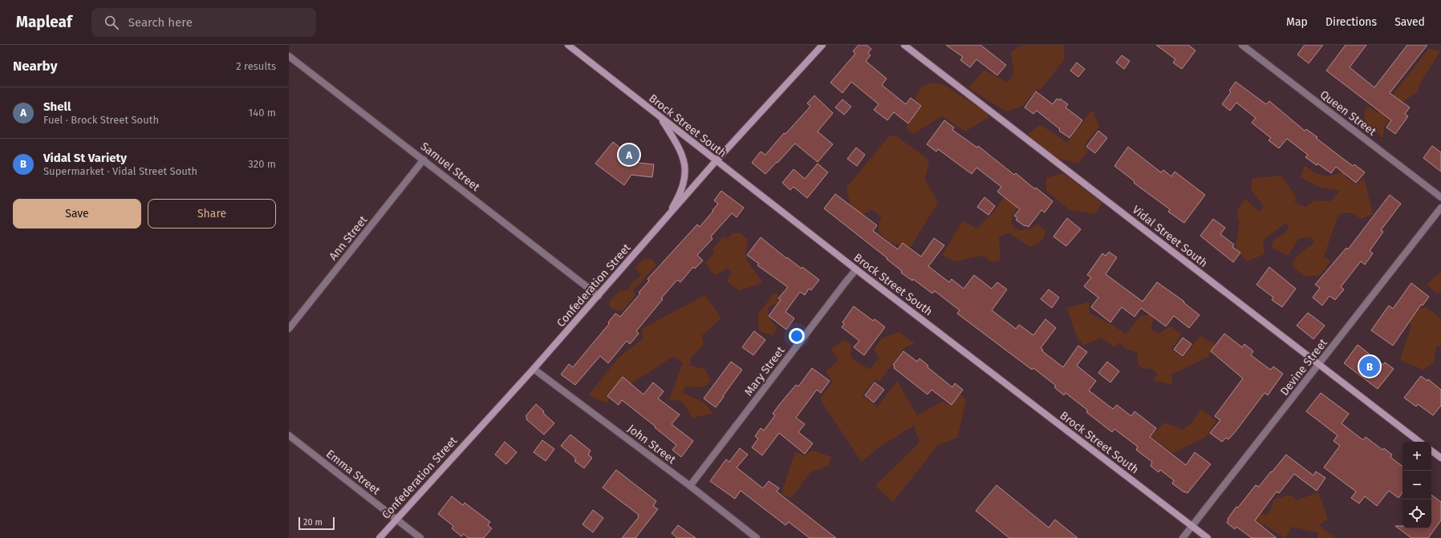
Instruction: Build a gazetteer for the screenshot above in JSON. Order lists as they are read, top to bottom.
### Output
{
  "streets": {
    "main road": ["Brock Street South", "Vidal Street South", "Confederation Street"],
    "street": [
      "Queen Street",
      "Samuel Street",
      "Ann Street",
      "Devine Street",
      "Mary Street",
      "John Street",
      "Emma Street"
    ]
  },
  "crossings": [
    ["Brock Street South", "Confederation Street"],
    ["Brock Street South", "Devine Street"],
    ["Brock Street South", "Mary Street"],
    ["Samuel Street", "Ann Street"],
    ["Samuel Street", "Confederation Street"],
    ["Vidal Street South", "Devine Street"],
    ["Confederation Street", "John Street"],
    ["Confederation Street", "Emma Street"],
    ["Mary Street", "John Street"]
  ],
  "scale_bar": "20 m",
  "page": {
    "header": "Mapleaf",
    "search": "Search here",
    "nav": ["Map", "Directions", "Saved"],
    "heading": ["Nearby", "2 results"],
    "list": [
      {
        "mark": "A",
        "name": "Shell",
        "note": "Fuel · Brock Street South",
        "value": "140 m"
      },
      {
        "mark": "B",
        "name": "Vidal St Variety",
        "note": "Supermarket · Vidal Street South",
        "value": "320 m"
      }
    ],
    "pins": ["A", "B"],
    "buttons": ["Save", "Share"],
    "map_buttons": ["+", "−"],
    "scale": "20 m"
  }
}
